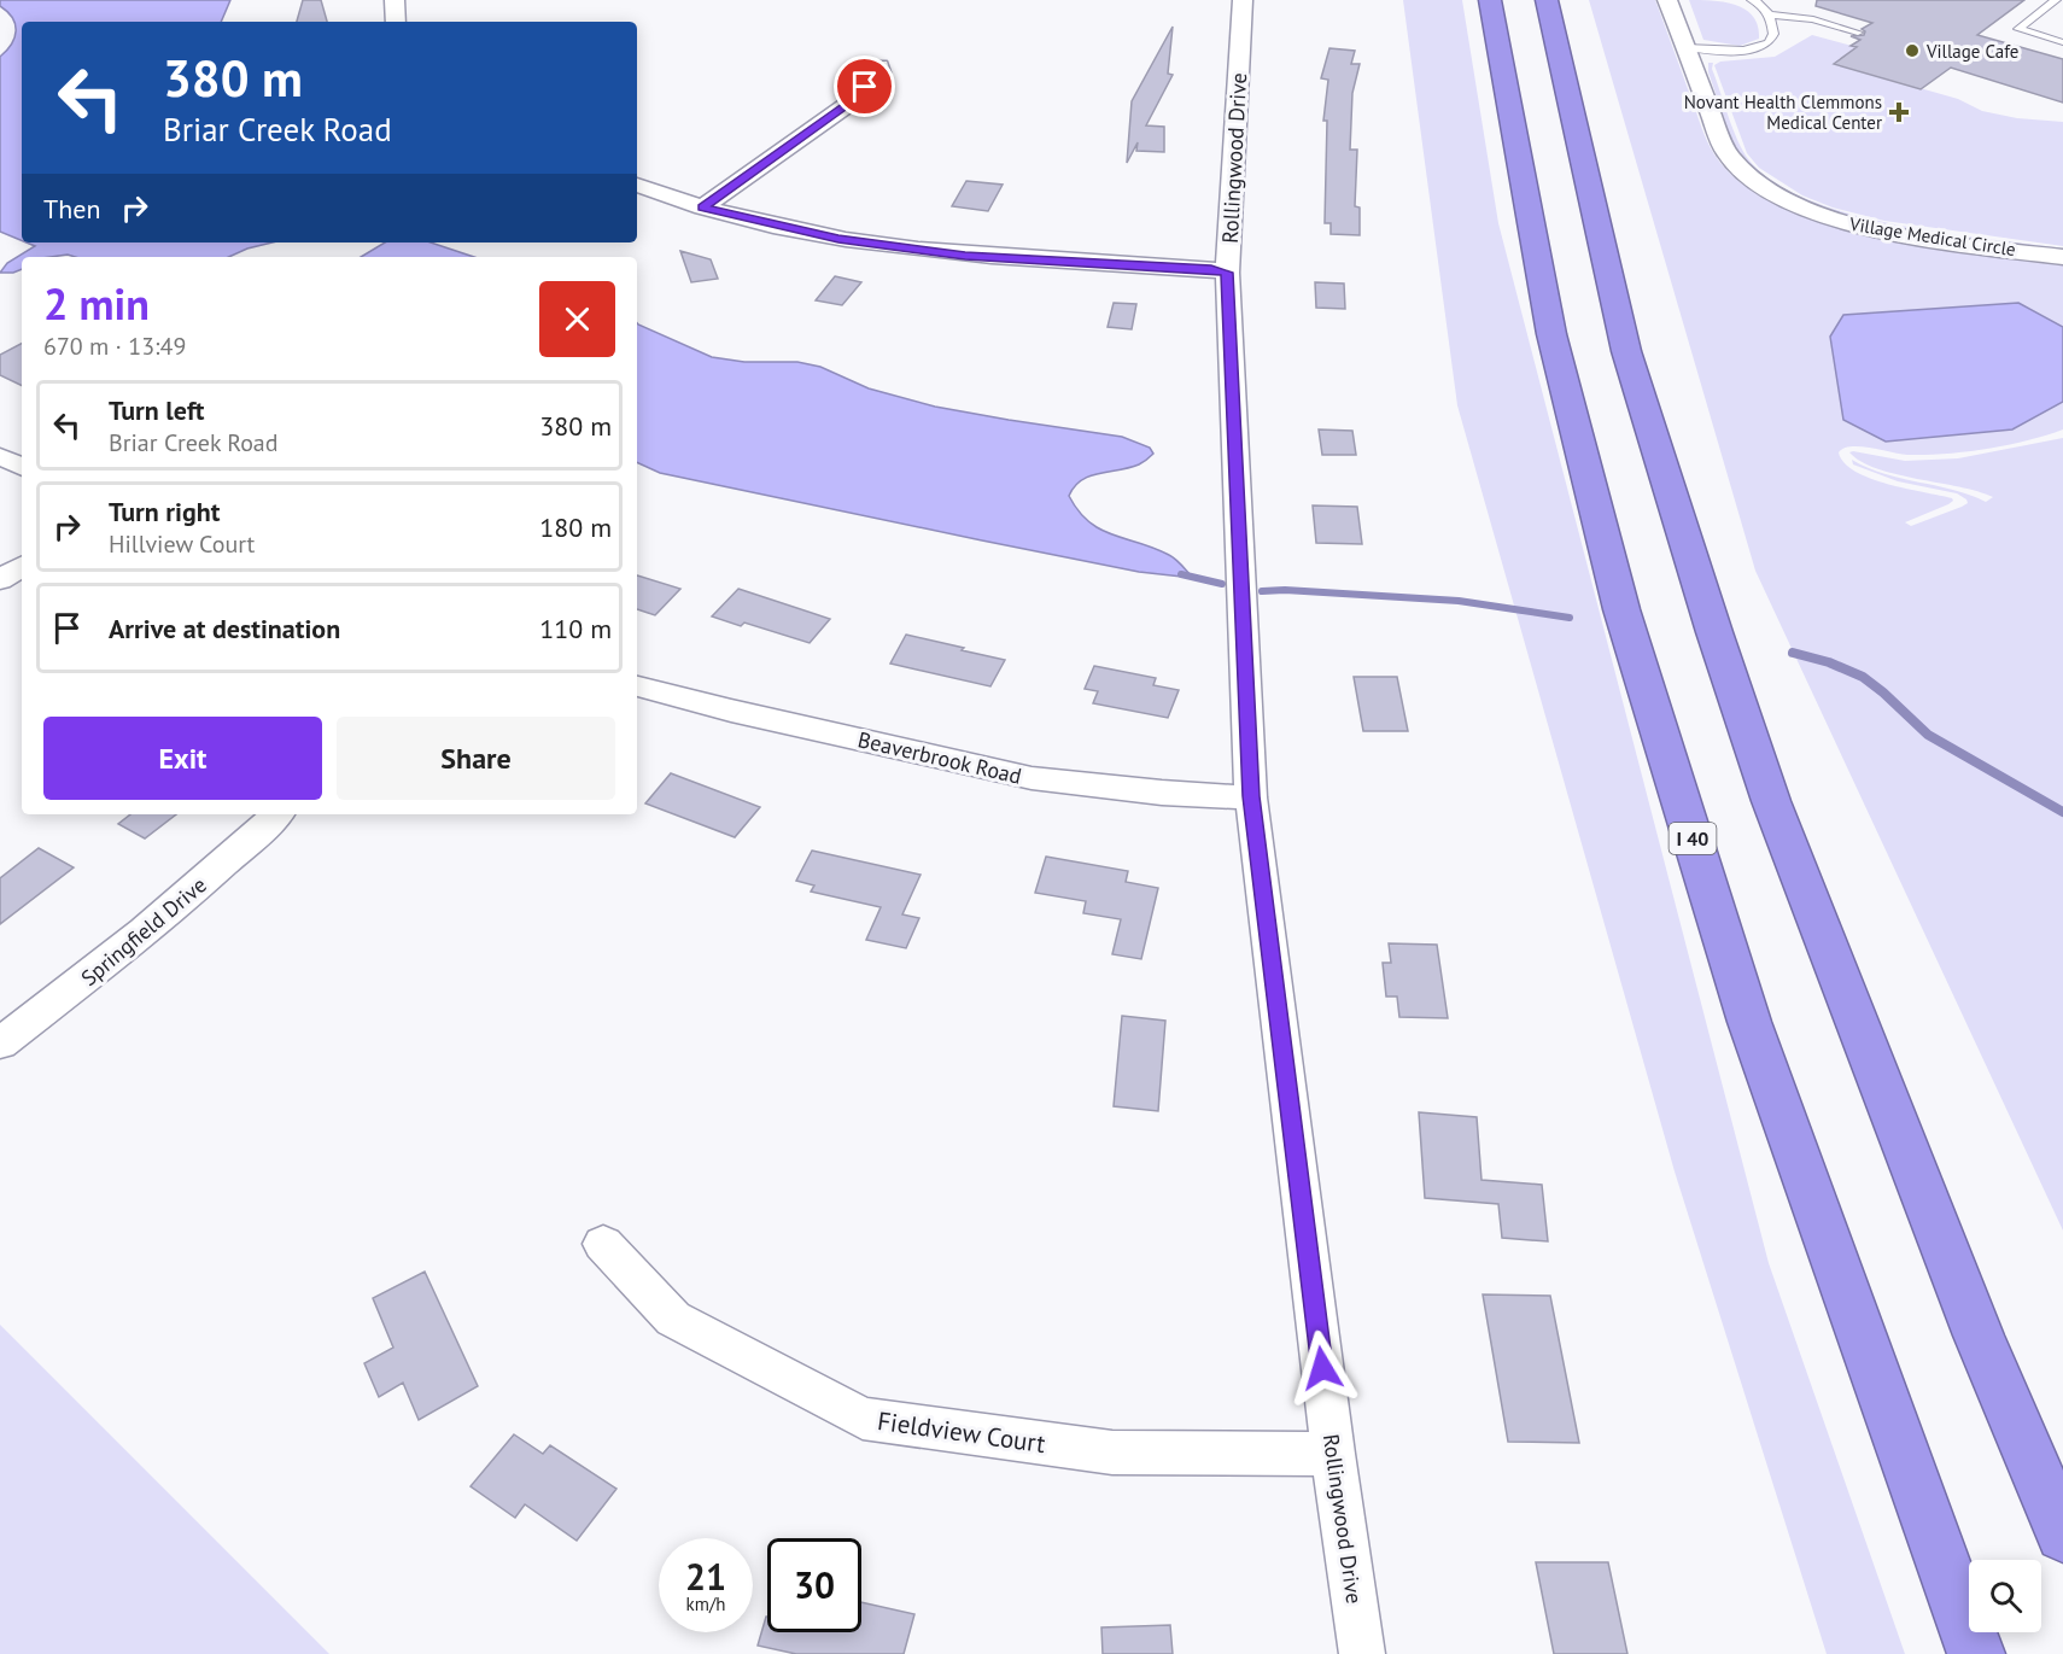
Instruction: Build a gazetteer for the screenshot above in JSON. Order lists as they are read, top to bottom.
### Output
{
  "streets": {
    "highway": ["I 40"],
    "street": [
      "Rollingwood Drive",
      "Village Medical Circle",
      "Beaverbrook Road",
      "Springfield Drive",
      "Fieldview Court"
    ]
  },
  "crossings": [
    ["Rollingwood Drive", "Beaverbrook Road"],
    ["Rollingwood Drive", "Fieldview Court"]
  ],
  "places": {
    "other": ["Village Cafe"],
    "health": ["Novant Health Clemmons Medical Center"]
  },
  "page": {
    "turn": ["380 m", "Briar Creek Road"],
    "then": "Then",
    "heading": ["2 min", "670 m · 13:49"],
    "list": [
      {
        "name": "Turn left",
        "note": "Briar Creek Road",
        "value": "380 m"
      },
      {
        "name": "Turn right",
        "note": "Hillview Court",
        "value": "180 m"
      },
      {
        "name": "Arrive at destination",
        "value": "110 m"
      }
    ],
    "buttons": ["Exit", "Share"],
    "speed": "21 km/h",
    "limit": "30"
  }
}
